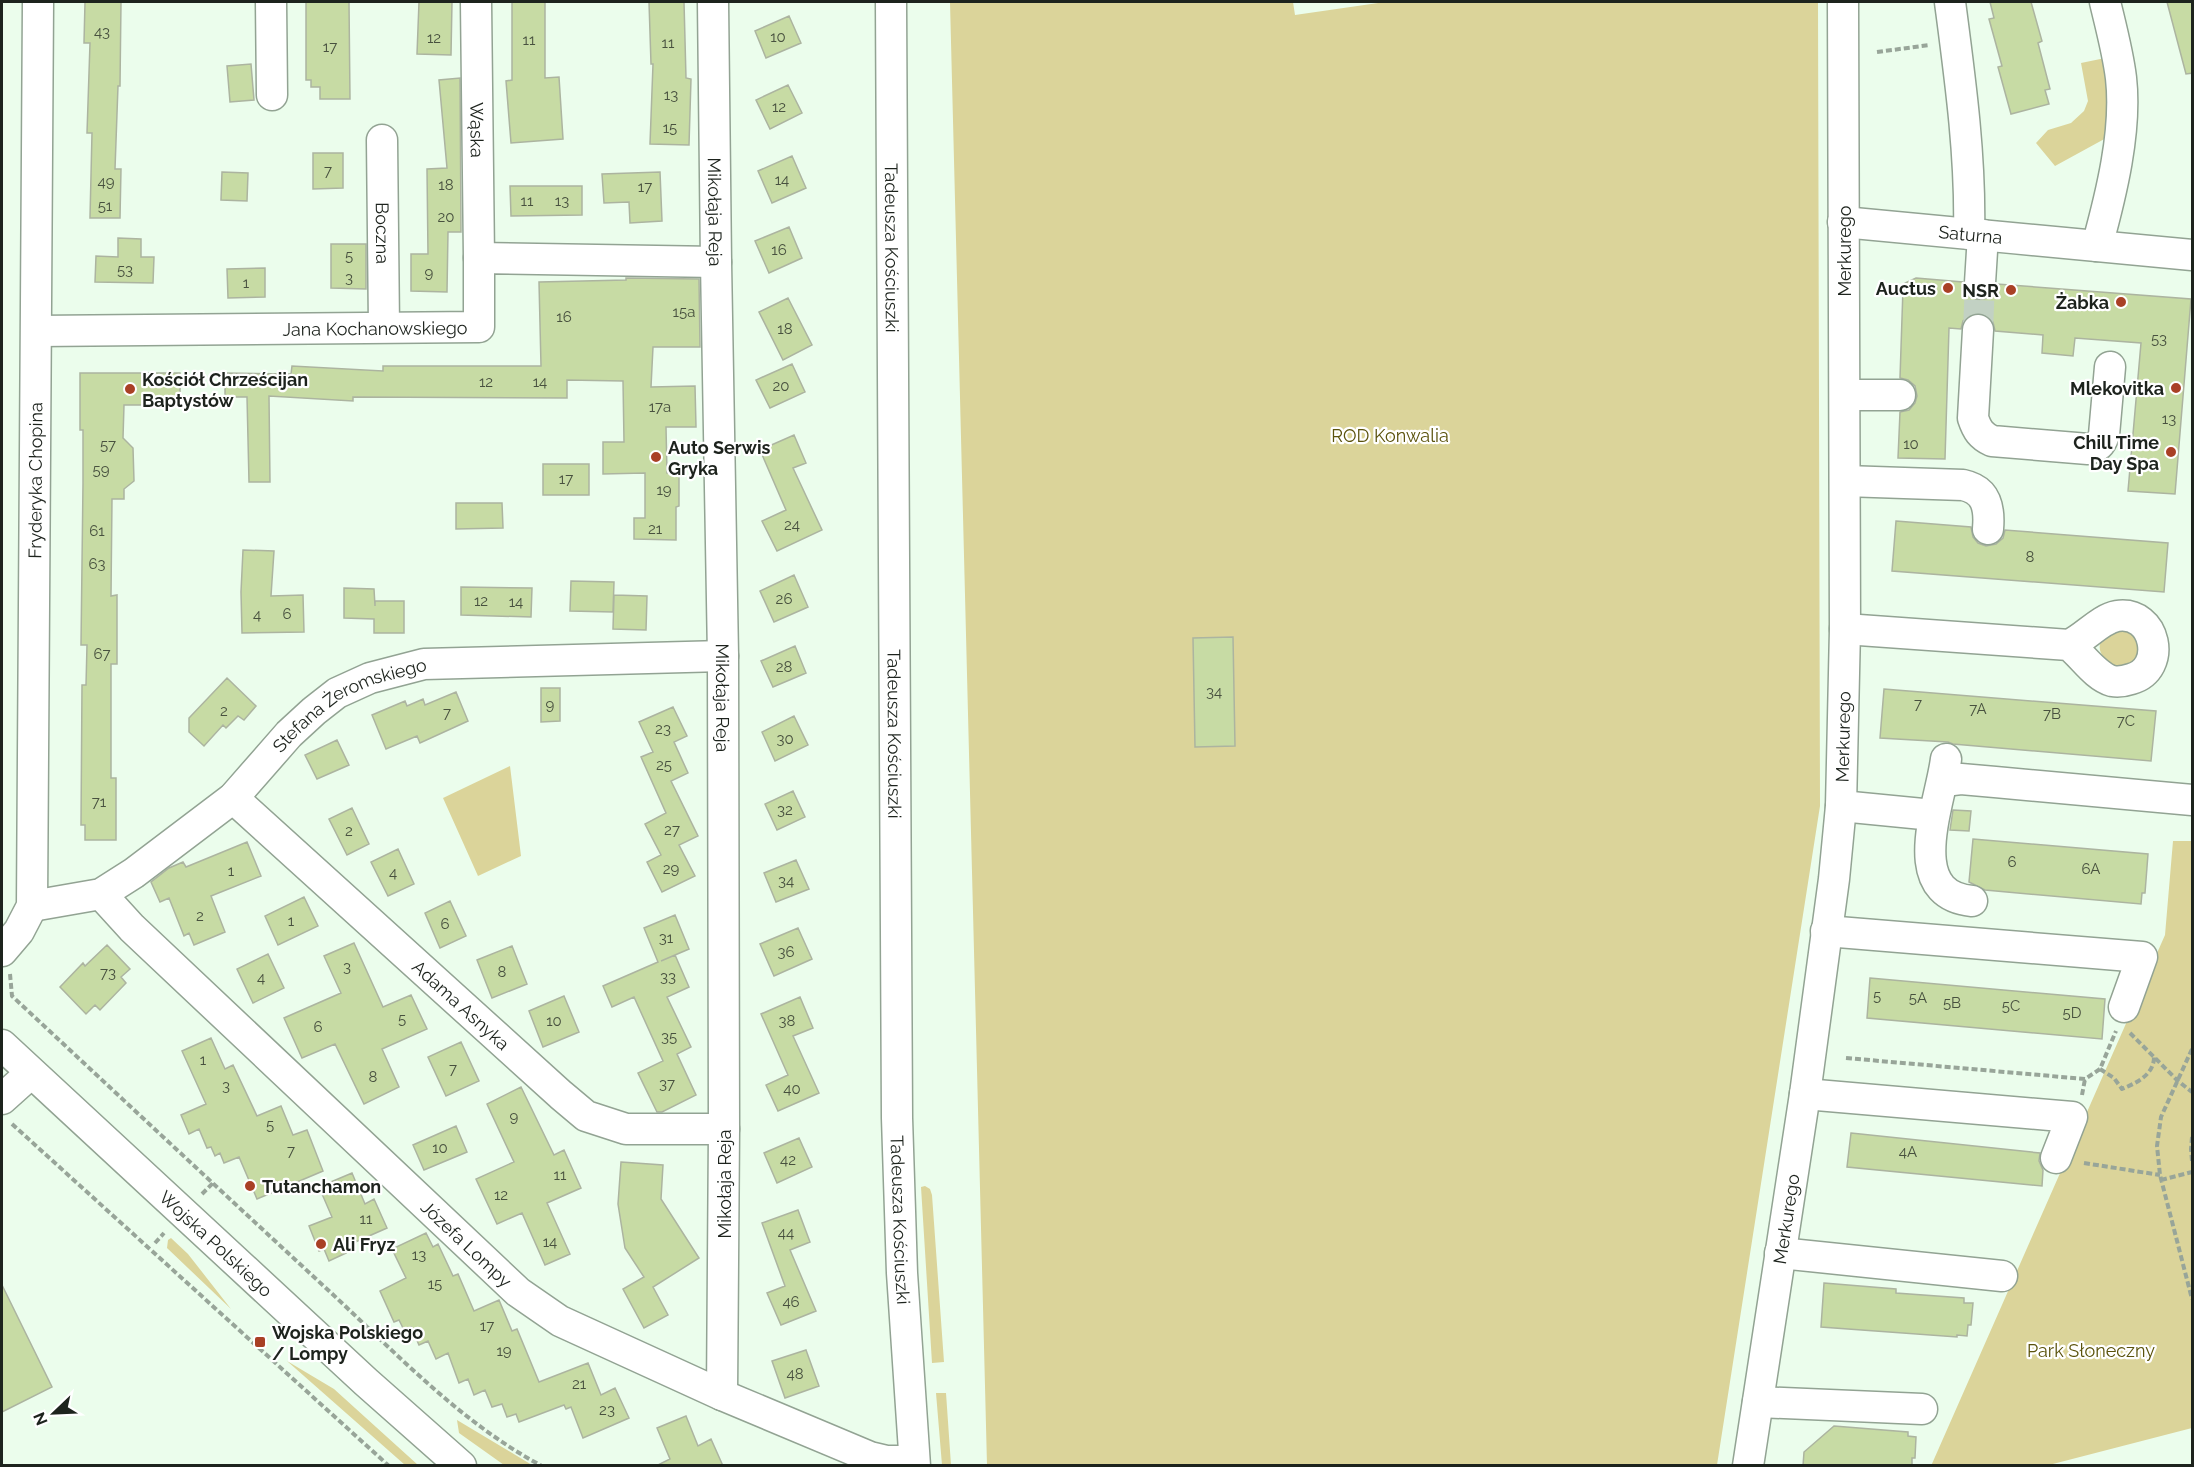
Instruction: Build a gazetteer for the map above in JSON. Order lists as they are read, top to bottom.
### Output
{
  "streets": {
    "street": [
      "Wąska",
      "Mikołaja Reja",
      "Boczna",
      "Saturna",
      "Tadeusza Kościuszki",
      "Merkurego",
      "Jana Kochanowskiego",
      "Fryderyka Chopina",
      "Stefana Żeromskiego",
      "Adama Asnyka",
      "Józefa Lompy",
      "Wojska Polskiego"
    ]
  },
  "crossings": [
    ["Wąska", "Jana Kochanowskiego"],
    ["Mikołaja Reja", "Stefana Żeromskiego"],
    ["Mikołaja Reja", "Adama Asnyka"],
    ["Mikołaja Reja", "Józefa Lompy"],
    ["Boczna", "Jana Kochanowskiego"],
    ["Saturna", "Merkurego"],
    ["Tadeusza Kościuszki", "Józefa Lompy"],
    ["Jana Kochanowskiego", "Fryderyka Chopina"],
    ["Fryderyka Chopina", "Stefana Żeromskiego"],
    ["Stefana Żeromskiego", "Adama Asnyka"],
    ["Stefana Żeromskiego", "Józefa Lompy"]
  ],
  "parks": ["ROD Konwalia", "Park Słoneczny"],
  "places": {
    "other": [
      "Auctus",
      "NSR",
      "Żabka",
      "Mlekovitka",
      "Kościół Chrześcijan Baptystów",
      "Chill Time Day Spa",
      "Auto Serwis Gryka",
      "Tutanchamon",
      "Ali Fryz"
    ],
    "transit": ["Wojska Polskiego / Lompy"]
  },
  "house_numbers": [
    "43",
    "10",
    "12",
    "11",
    "11",
    "17",
    "13",
    "12",
    "15",
    "7",
    "14",
    "49",
    "18",
    "17",
    "11",
    "13",
    "51",
    "20",
    "16",
    "5",
    "53",
    "9",
    "3",
    "1",
    "15a",
    "16",
    "18",
    "53",
    "12",
    "14",
    "20",
    "17a",
    "13",
    "10",
    "57",
    "59",
    "17",
    "19",
    "24",
    "21",
    "61",
    "8",
    "63",
    "26",
    "12",
    "14",
    "6",
    "4",
    "67",
    "28",
    "34",
    "7",
    "9",
    "7A",
    "2",
    "7",
    "7B",
    "7C",
    "23",
    "30",
    "25",
    "71",
    "32",
    "27",
    "2",
    "6",
    "29",
    "6A",
    "1",
    "4",
    "34",
    "2",
    "1",
    "6",
    "31",
    "36",
    "3",
    "8",
    "73",
    "33",
    "4",
    "5",
    "5A",
    "5B",
    "5C",
    "5D",
    "5",
    "10",
    "38",
    "6",
    "35",
    "1",
    "7",
    "8",
    "37",
    "3",
    "40",
    "9",
    "5",
    "10",
    "7",
    "4A",
    "42",
    "11",
    "12",
    "11",
    "44",
    "14",
    "13",
    "15",
    "46",
    "17",
    "19",
    "48",
    "21",
    "23"
  ],
  "north": "bottom left"
}
